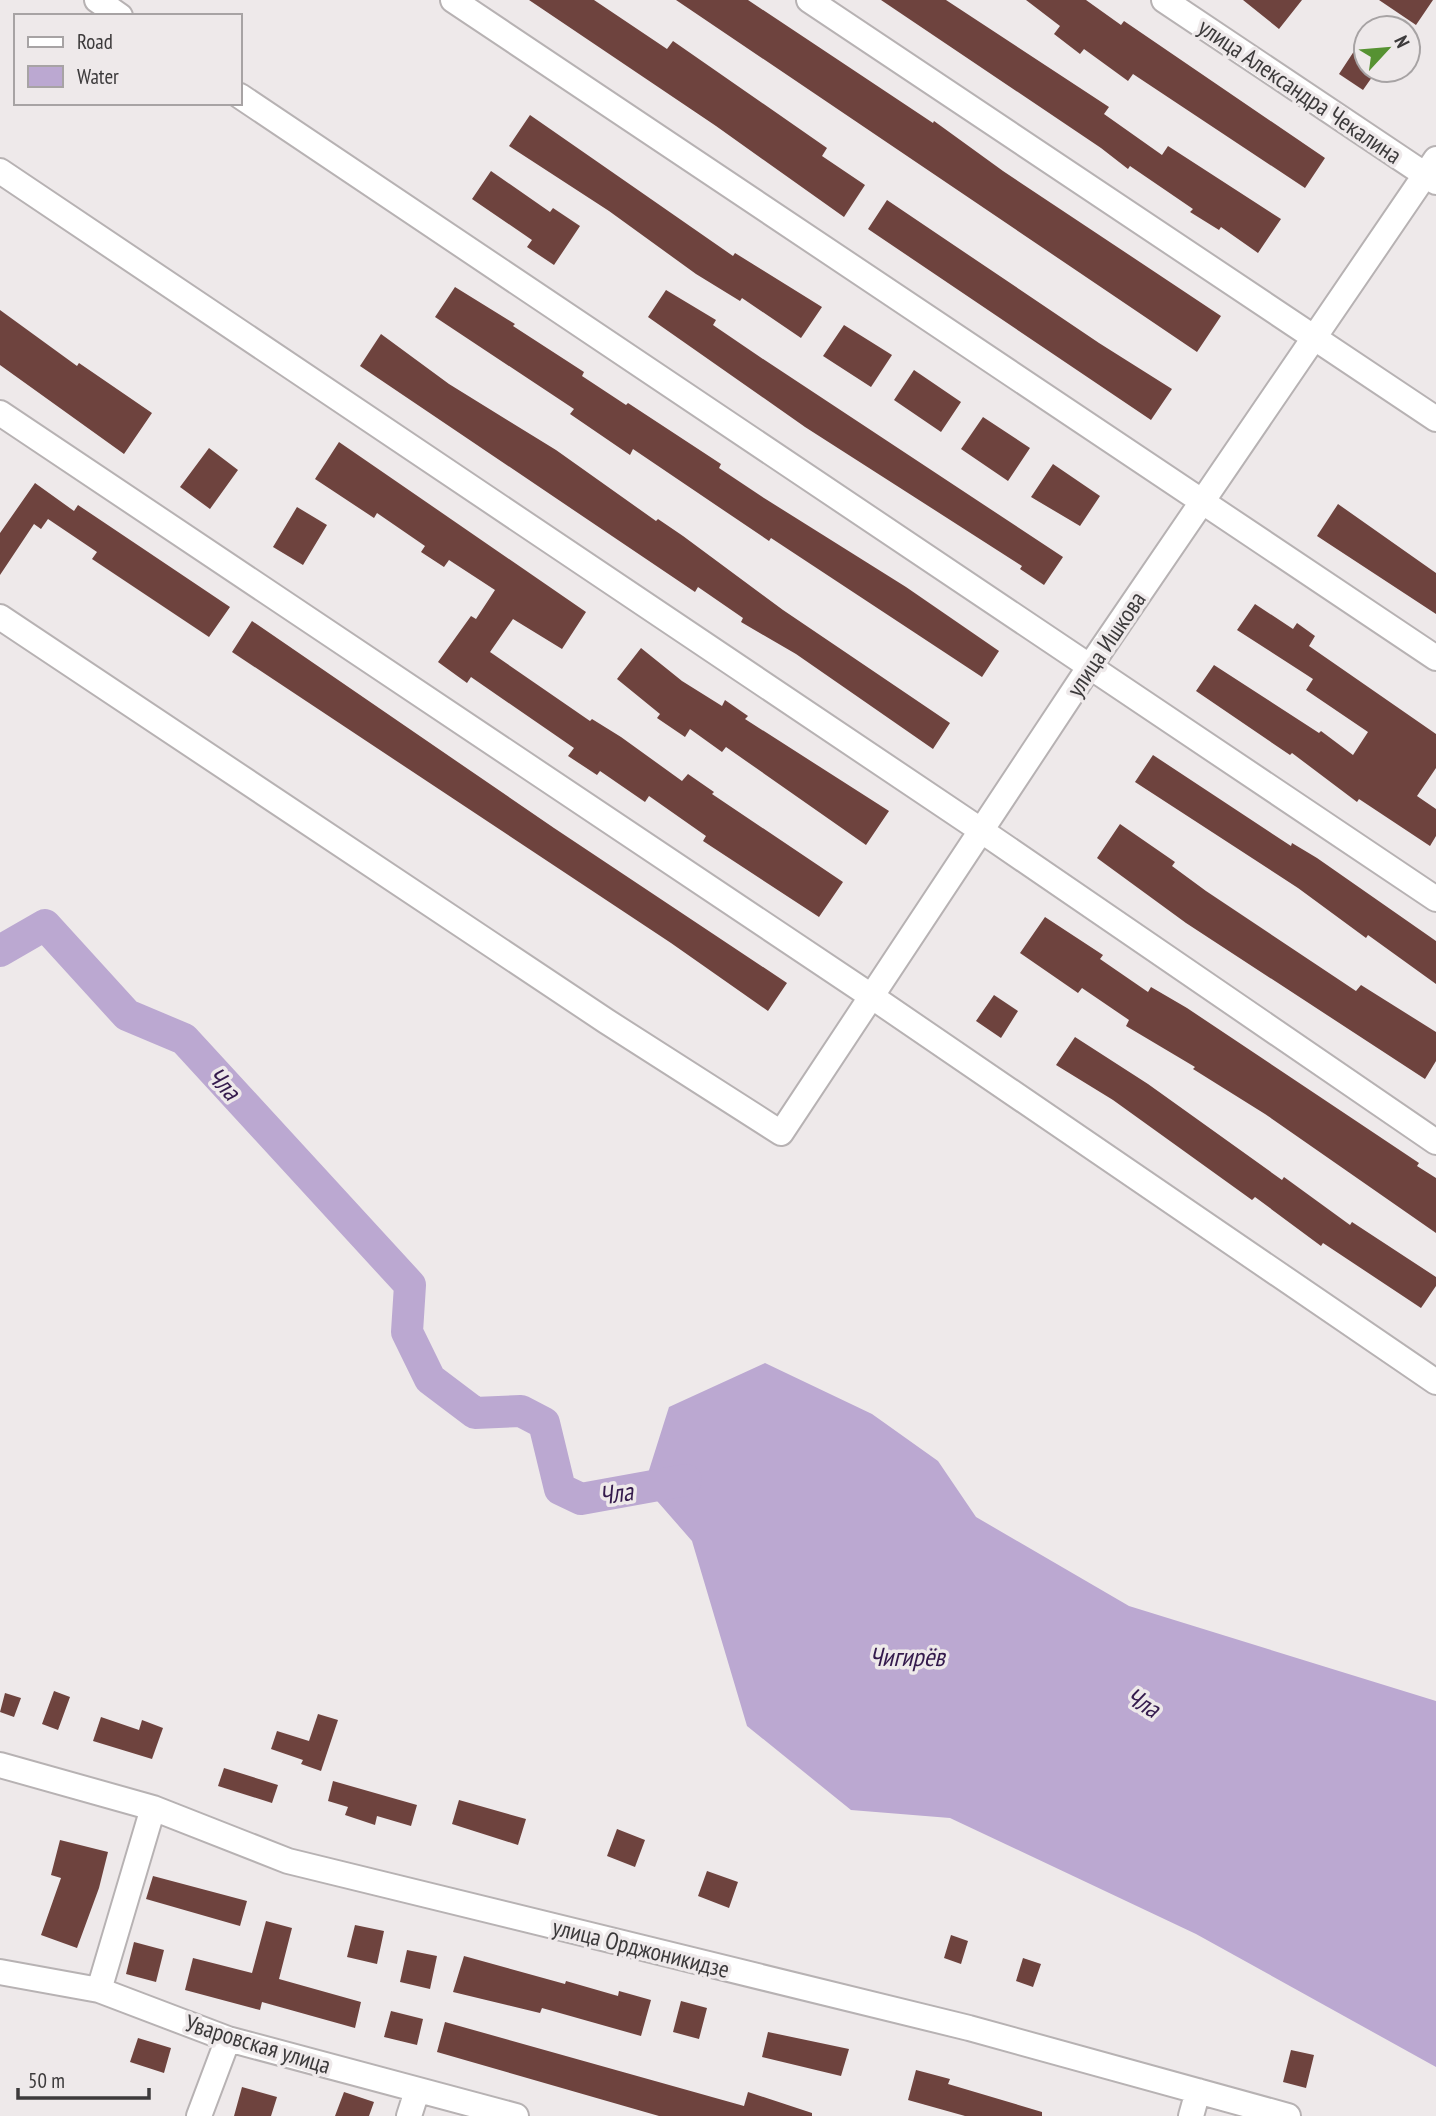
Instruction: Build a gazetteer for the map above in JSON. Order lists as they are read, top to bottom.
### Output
{
  "streets": {
    "street": [
      "улица Александра Чекалина",
      "улица Ишкова",
      "улица Орджоникидзе",
      "Уваровская улица"
    ]
  },
  "crossings": [
    ["улица Александра Чекалина", "улица Ишкова"]
  ],
  "water": ["Чла", "Чигирёв"],
  "legend": ["Road", "Water"],
  "scale_bar": "50 m",
  "north": "top right"
}
